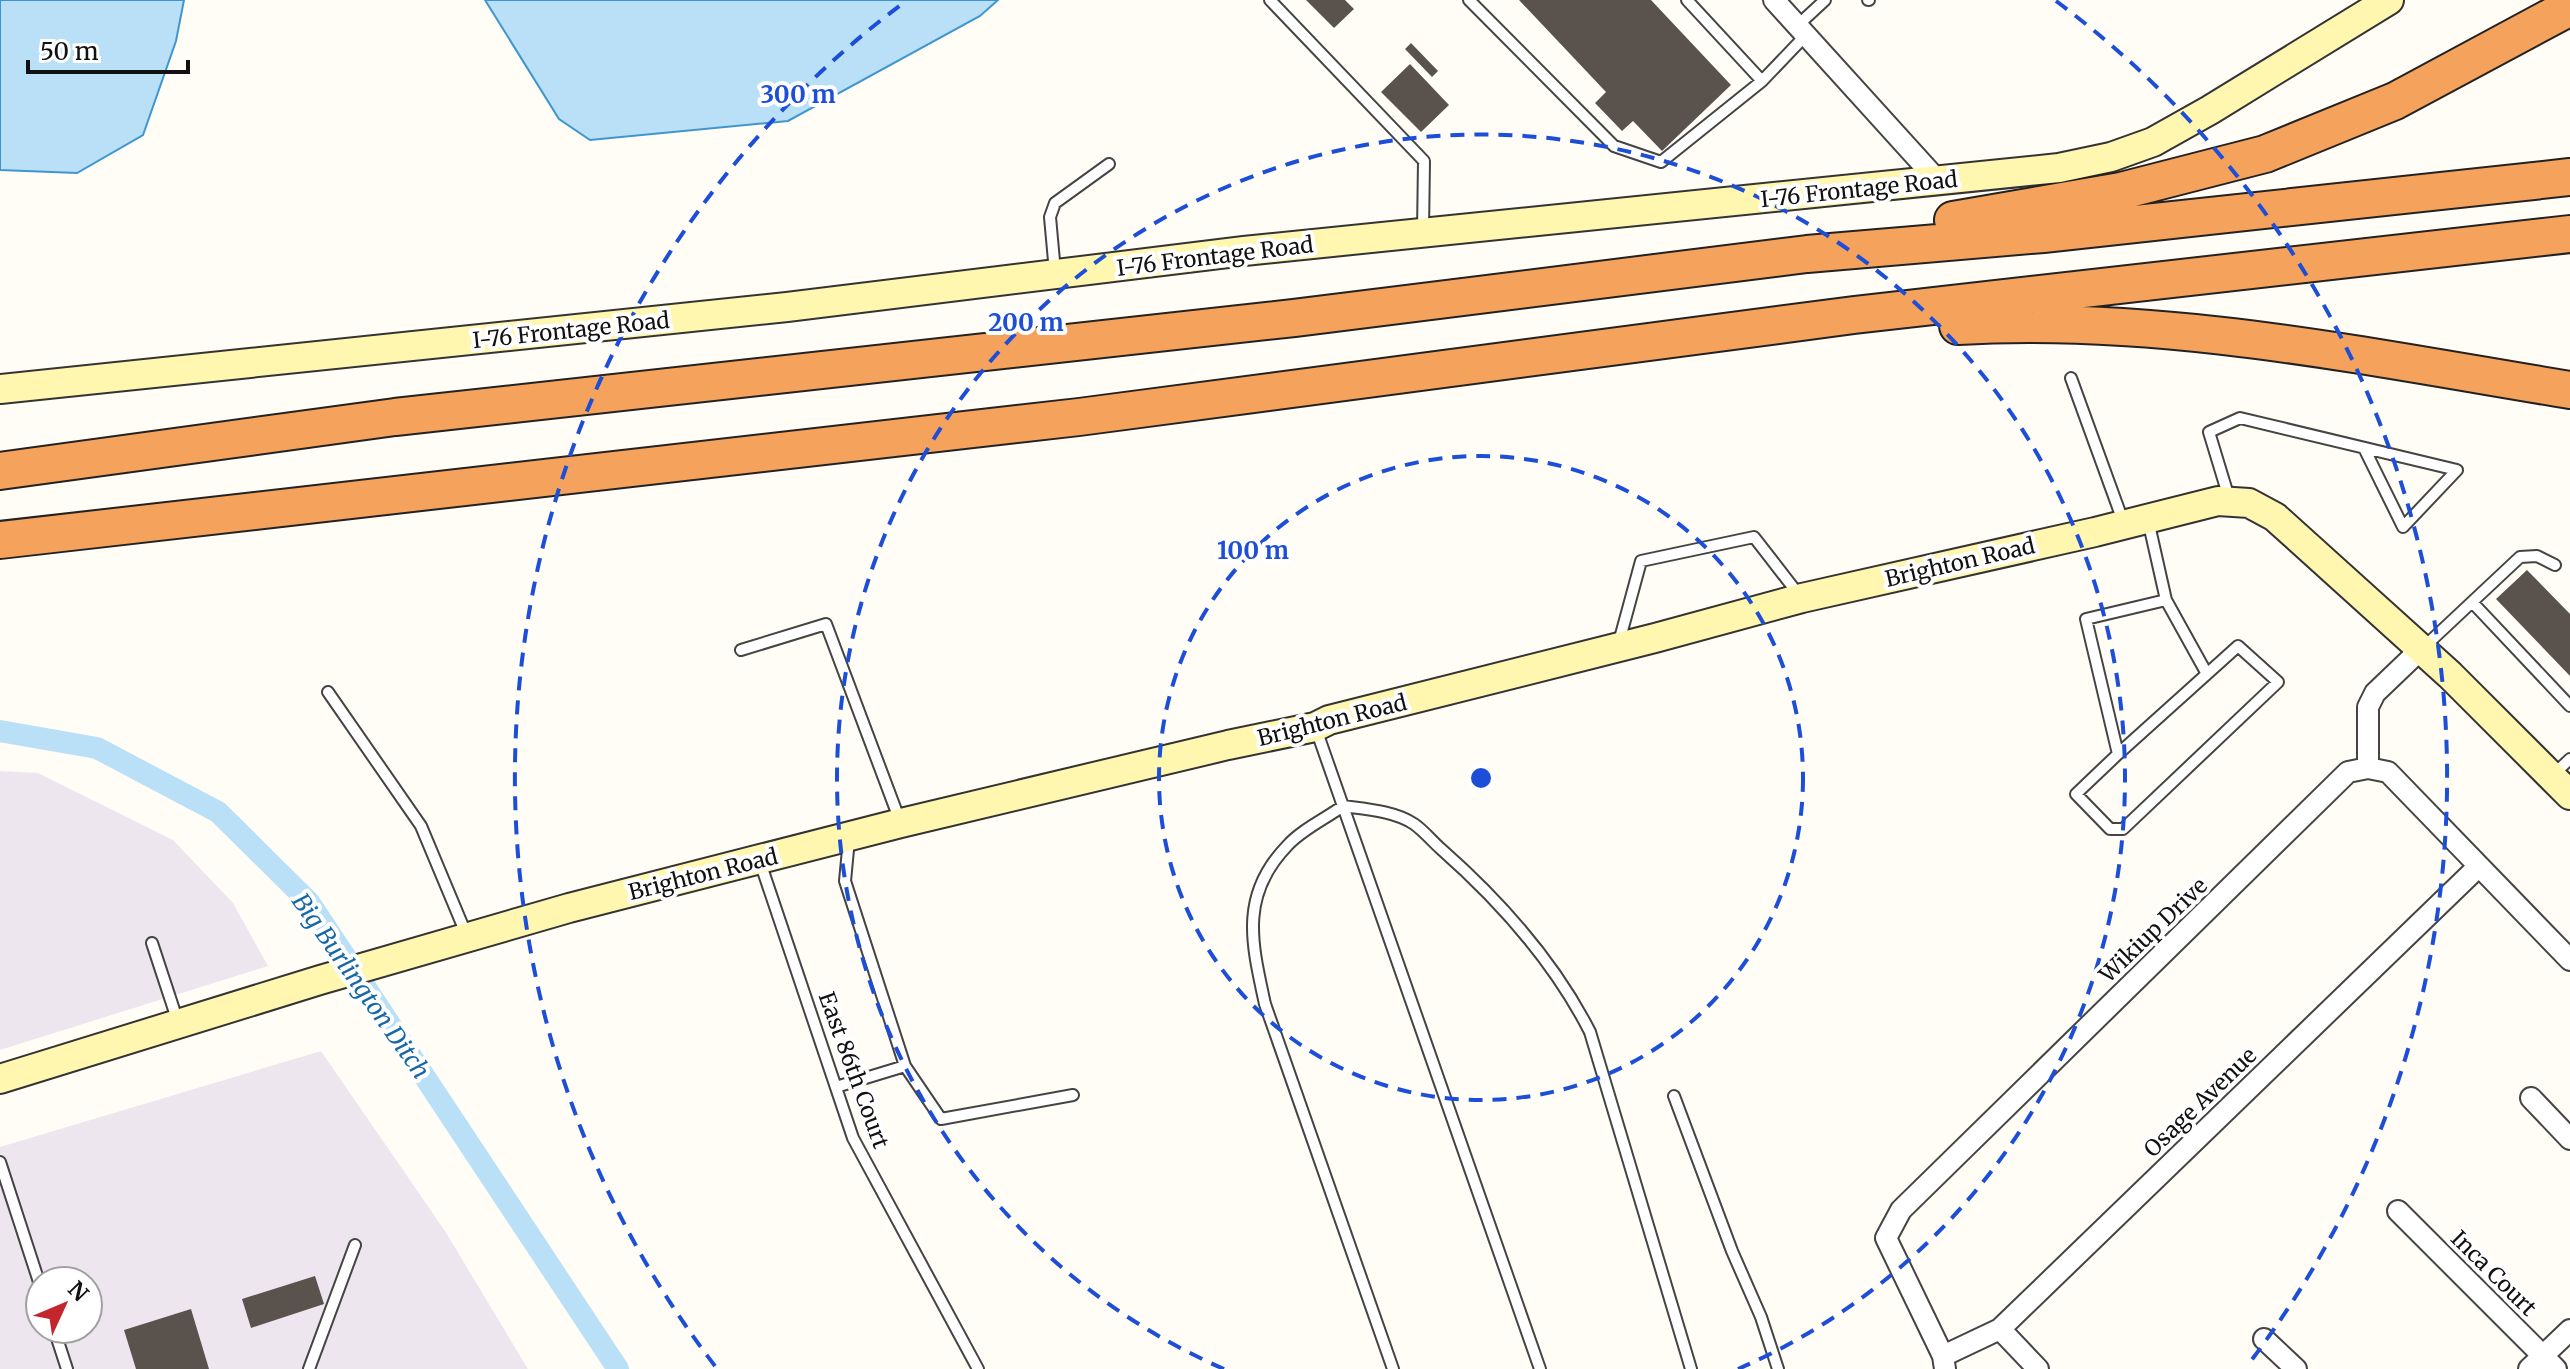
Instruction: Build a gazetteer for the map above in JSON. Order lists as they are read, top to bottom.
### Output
{
  "streets": {
    "street": [
      "I-76 Frontage Road",
      "Brighton Road",
      "Wikiup Drive",
      "Osage Avenue",
      "Inca Court"
    ],
    "lane": ["East 86th Court"]
  },
  "crossings": [
    ["Brighton Road", "East 86th Court"],
    ["Wikiup Drive", "Osage Avenue"]
  ],
  "water": ["Big Burlington Ditch"],
  "scale_bar": "50 m",
  "north": "top right",
  "rings": ["300 m", "200 m", "100 m"]
}
